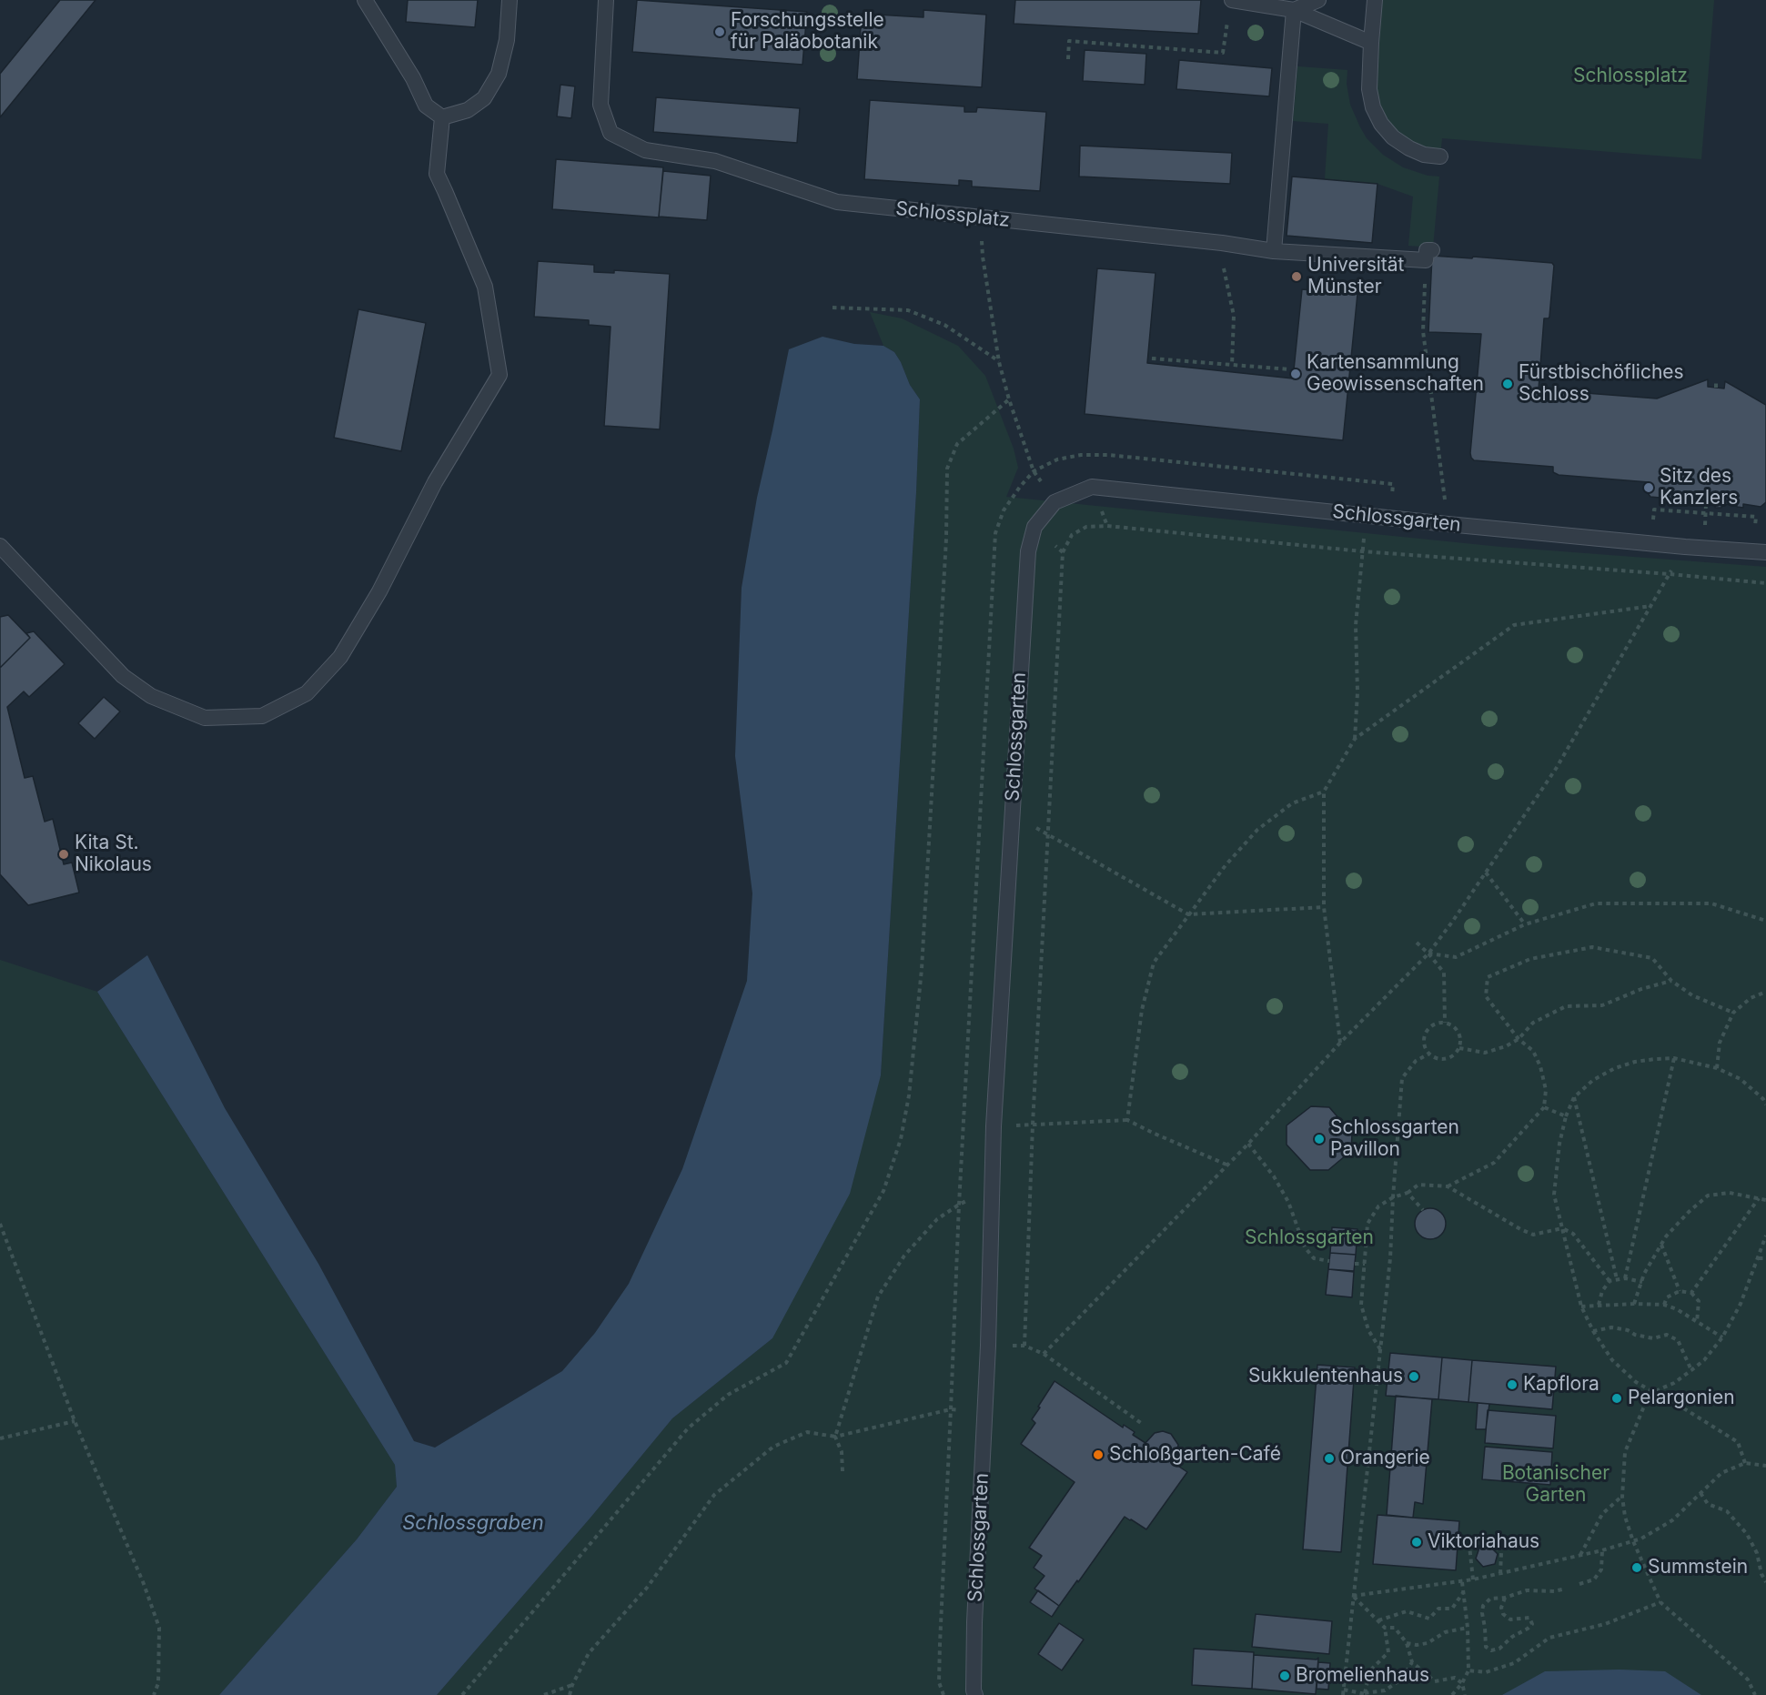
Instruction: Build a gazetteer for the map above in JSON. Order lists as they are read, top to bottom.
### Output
{
  "streets": {
    "lane": ["Schlossplatz", "Schlossgarten"]
  },
  "water": ["Schlossgraben"],
  "parks": ["Schlossplatz", "Schlossgarten", "Botanischer Garten"],
  "places": [
    "Forschungsstelle für Paläobotanik",
    "Universität Münster",
    "Kartensammlung Geowissenschaften",
    "Fürstbischöfliches Schloss",
    "Sitz des Kanzlers",
    "Kita St. Nikolaus",
    "Schlossgarten Pavillon",
    "Sukkulentenhaus",
    "Kapflora",
    "Pelargonien",
    "Schloßgarten-Café",
    "Orangerie",
    "Viktoriahaus",
    "Summstein",
    "Bromelienhaus"
  ]
}
